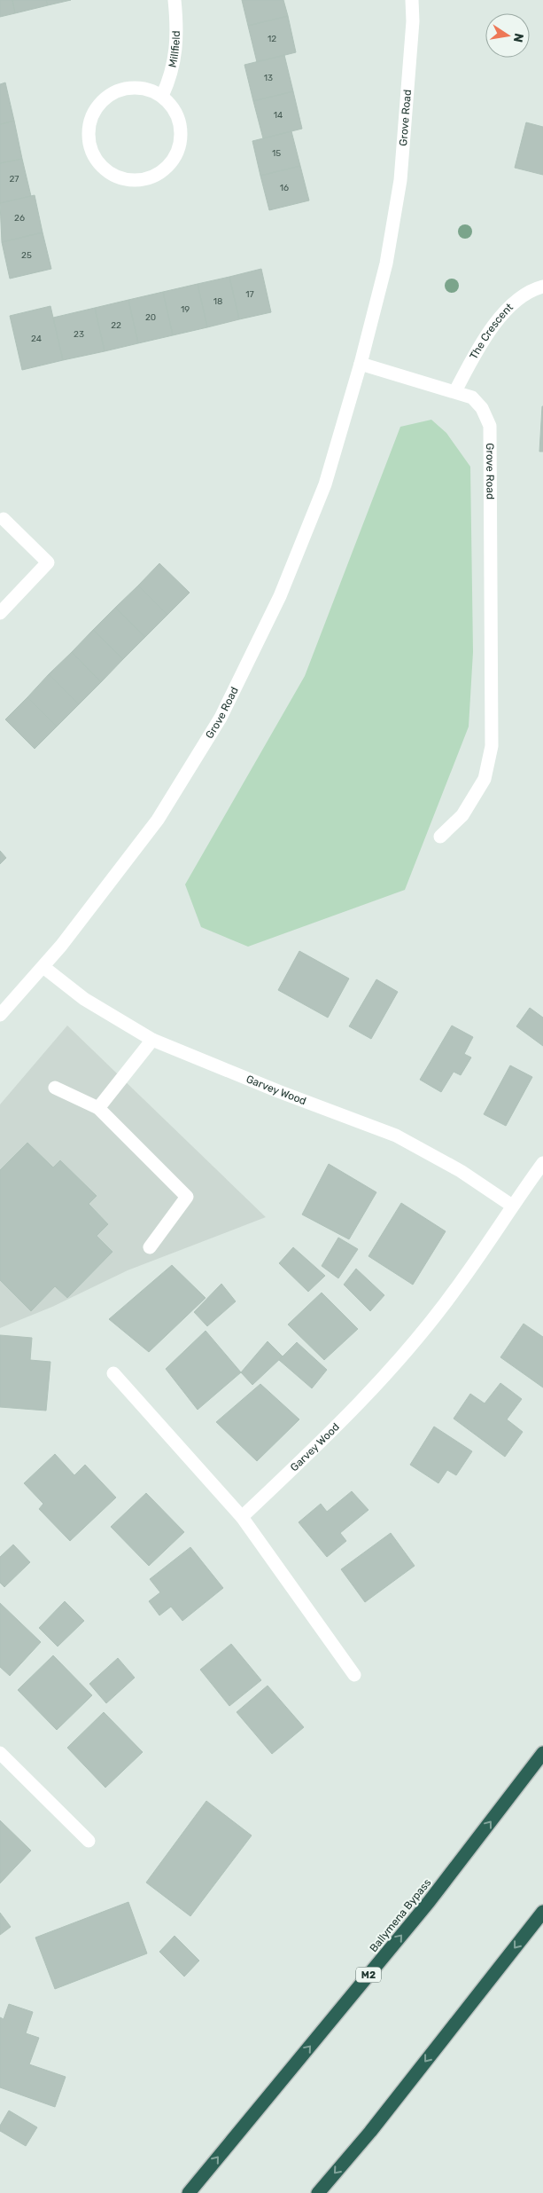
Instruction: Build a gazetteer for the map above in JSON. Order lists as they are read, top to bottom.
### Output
{
  "streets": {
    "highway": ["Ballymena Bypass", "M2"],
    "street": [
      "Millfield",
      "Grove Road",
      "The Crescent",
      "Garvey Wood"
    ]
  },
  "crossings": [
    ["Grove Road", "The Crescent"],
    ["Grove Road", "Garvey Wood"]
  ],
  "house_numbers": [
    "12",
    "13",
    "14",
    "15",
    "27",
    "16",
    "26",
    "25",
    "17",
    "18",
    "19",
    "20",
    "22",
    "23",
    "24"
  ],
  "north": "right"
}
